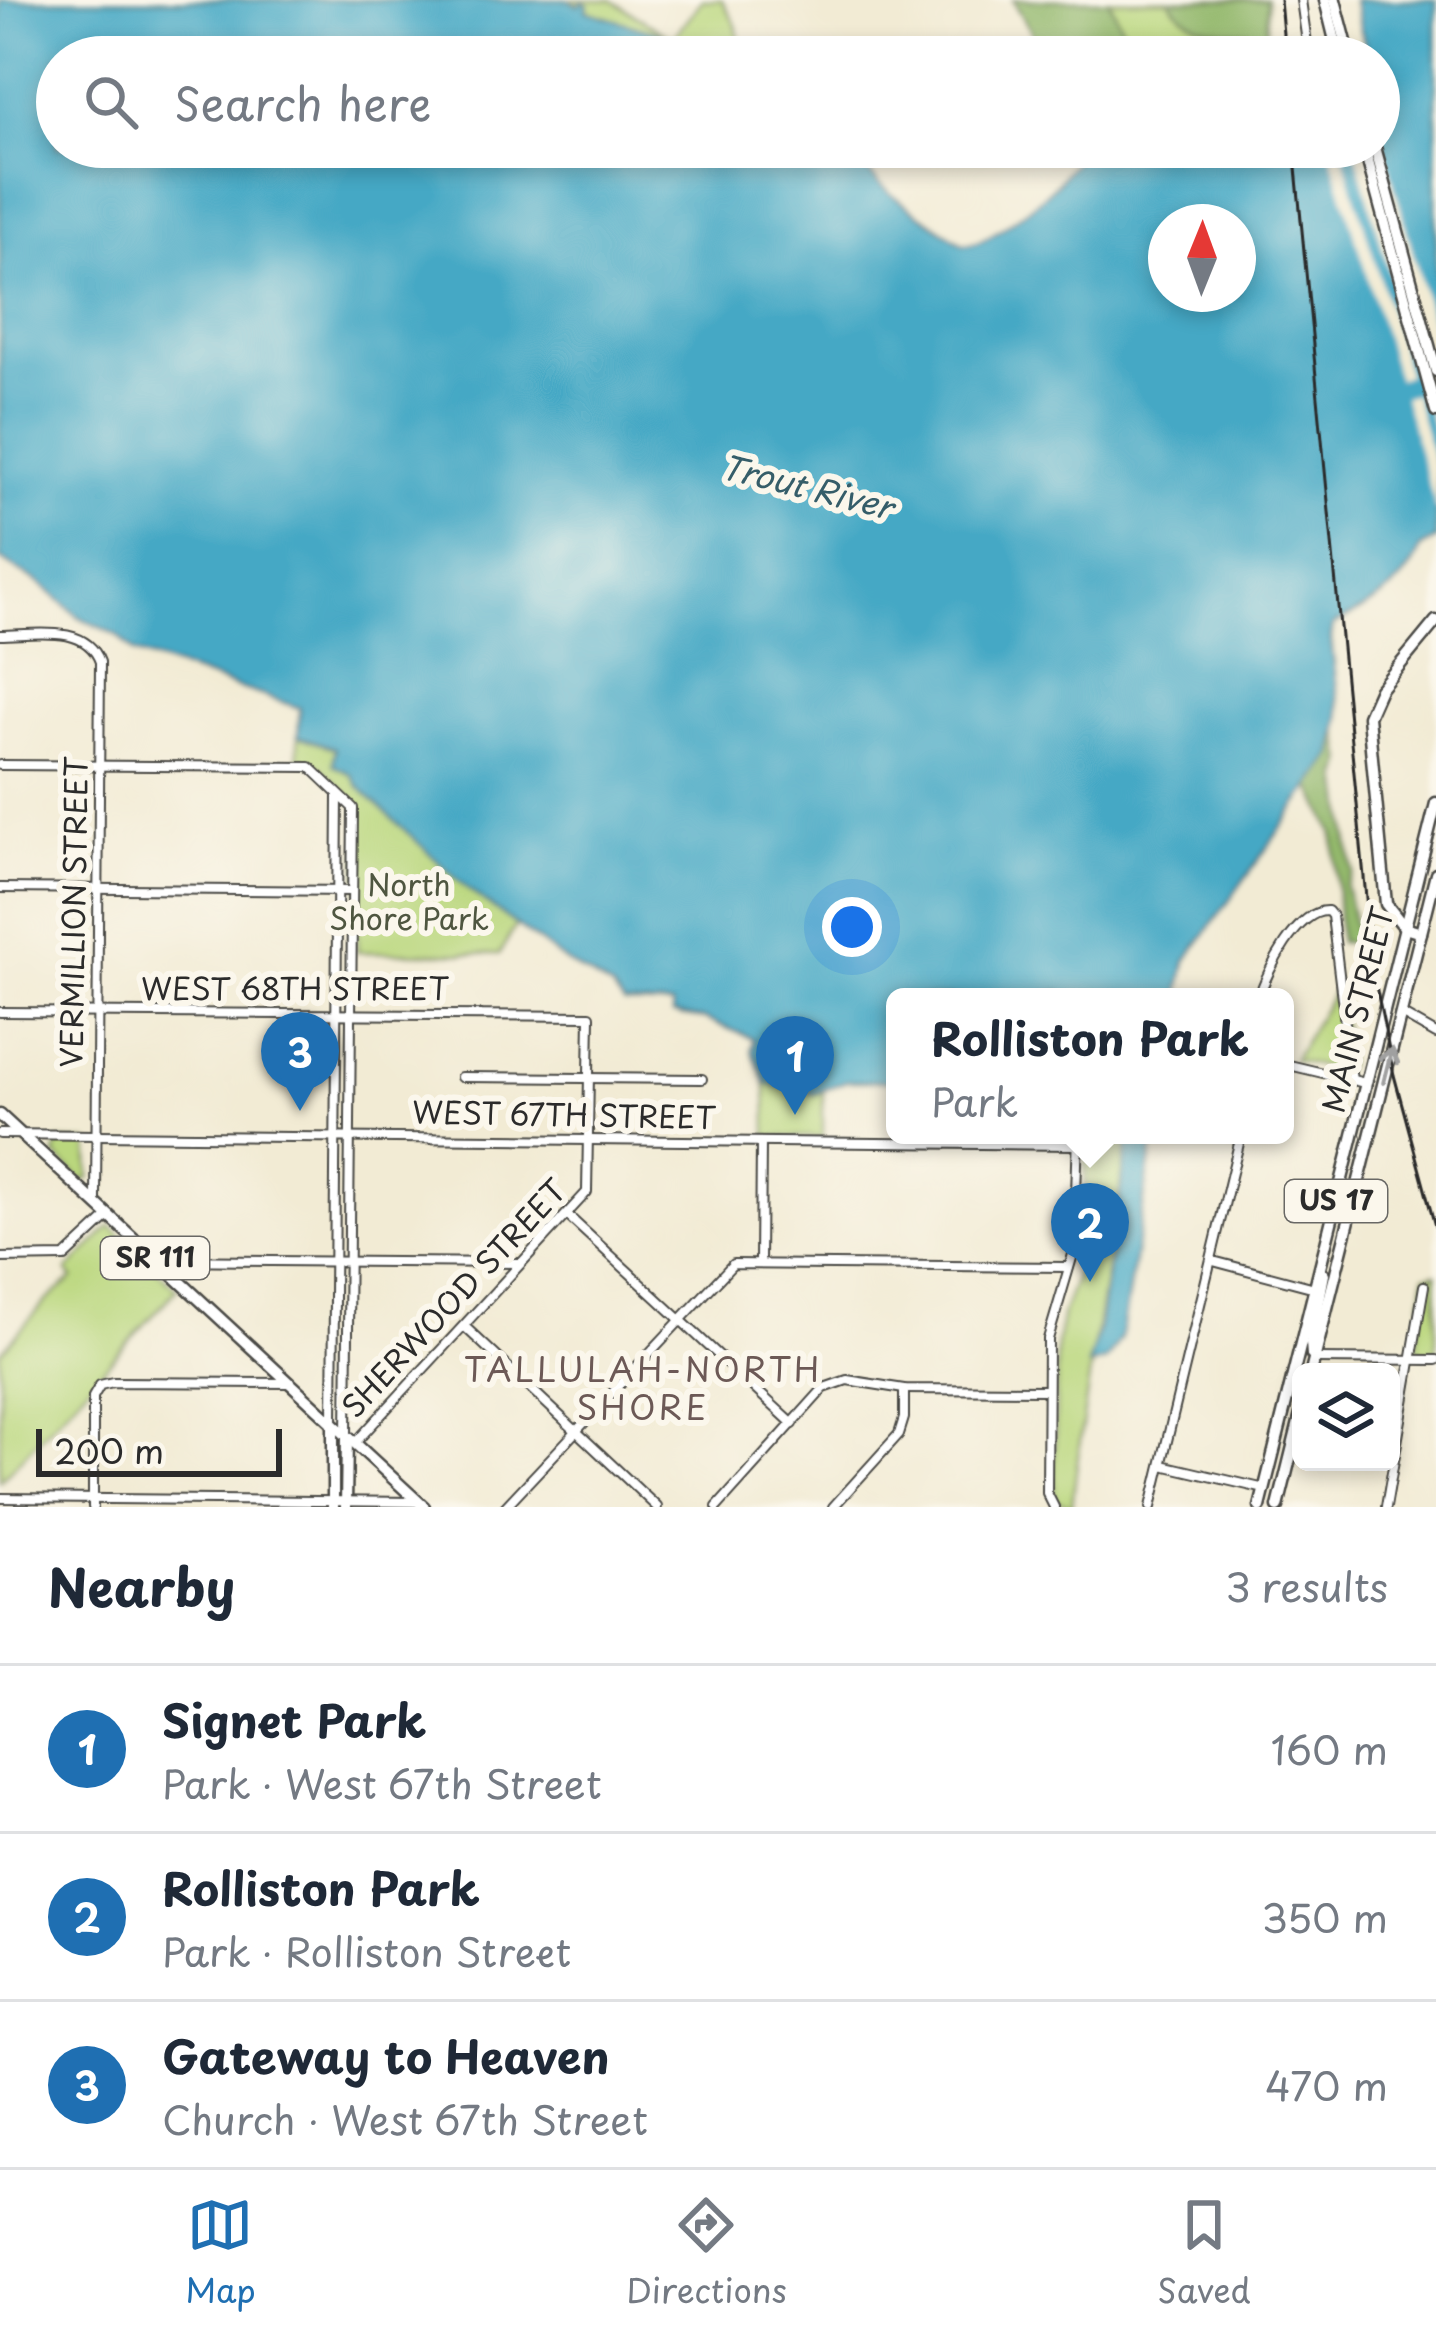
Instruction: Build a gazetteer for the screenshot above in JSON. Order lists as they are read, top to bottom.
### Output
{
  "streets": {
    "main road": ["MAIN STREET", "US 17", "SR 111"],
    "street": [
      "VERMILLION STREET",
      "WEST 68TH STREET",
      "WEST 67TH STREET",
      "SHERWOOD STREET"
    ]
  },
  "crossings": [
    ["VERMILLION STREET", "WEST 68TH STREET"],
    ["VERMILLION STREET", "WEST 67TH STREET"],
    ["VERMILLION STREET", "SR 111"],
    ["WEST 67TH STREET", "SR 111"],
    ["WEST 67TH STREET", "SHERWOOD STREET"],
    ["SR 111", "SHERWOOD STREET"]
  ],
  "districts": ["TALLULAH-NORTH SHORE"],
  "water": ["Trout River"],
  "parks": ["North Shore Park"],
  "scale_bar": "200 m",
  "north": "top",
  "page": {
    "search": "Search here",
    "popup": ["Rolliston Park", "Park"],
    "pins": ["3", "1", "2"],
    "scale": "200 m",
    "heading": ["Nearby", "3 results"],
    "list": [
      {
        "mark": "1",
        "name": "Signet Park",
        "note": "Park · West 67th Street",
        "value": "160 m"
      },
      {
        "mark": "2",
        "name": "Rolliston Park",
        "note": "Park · Rolliston Street",
        "value": "350 m"
      },
      {
        "mark": "3",
        "name": "Gateway to Heaven",
        "note": "Church · West 67th Street",
        "value": "470 m"
      }
    ],
    "nav": ["Map", "Directions", "Saved"]
  }
}
